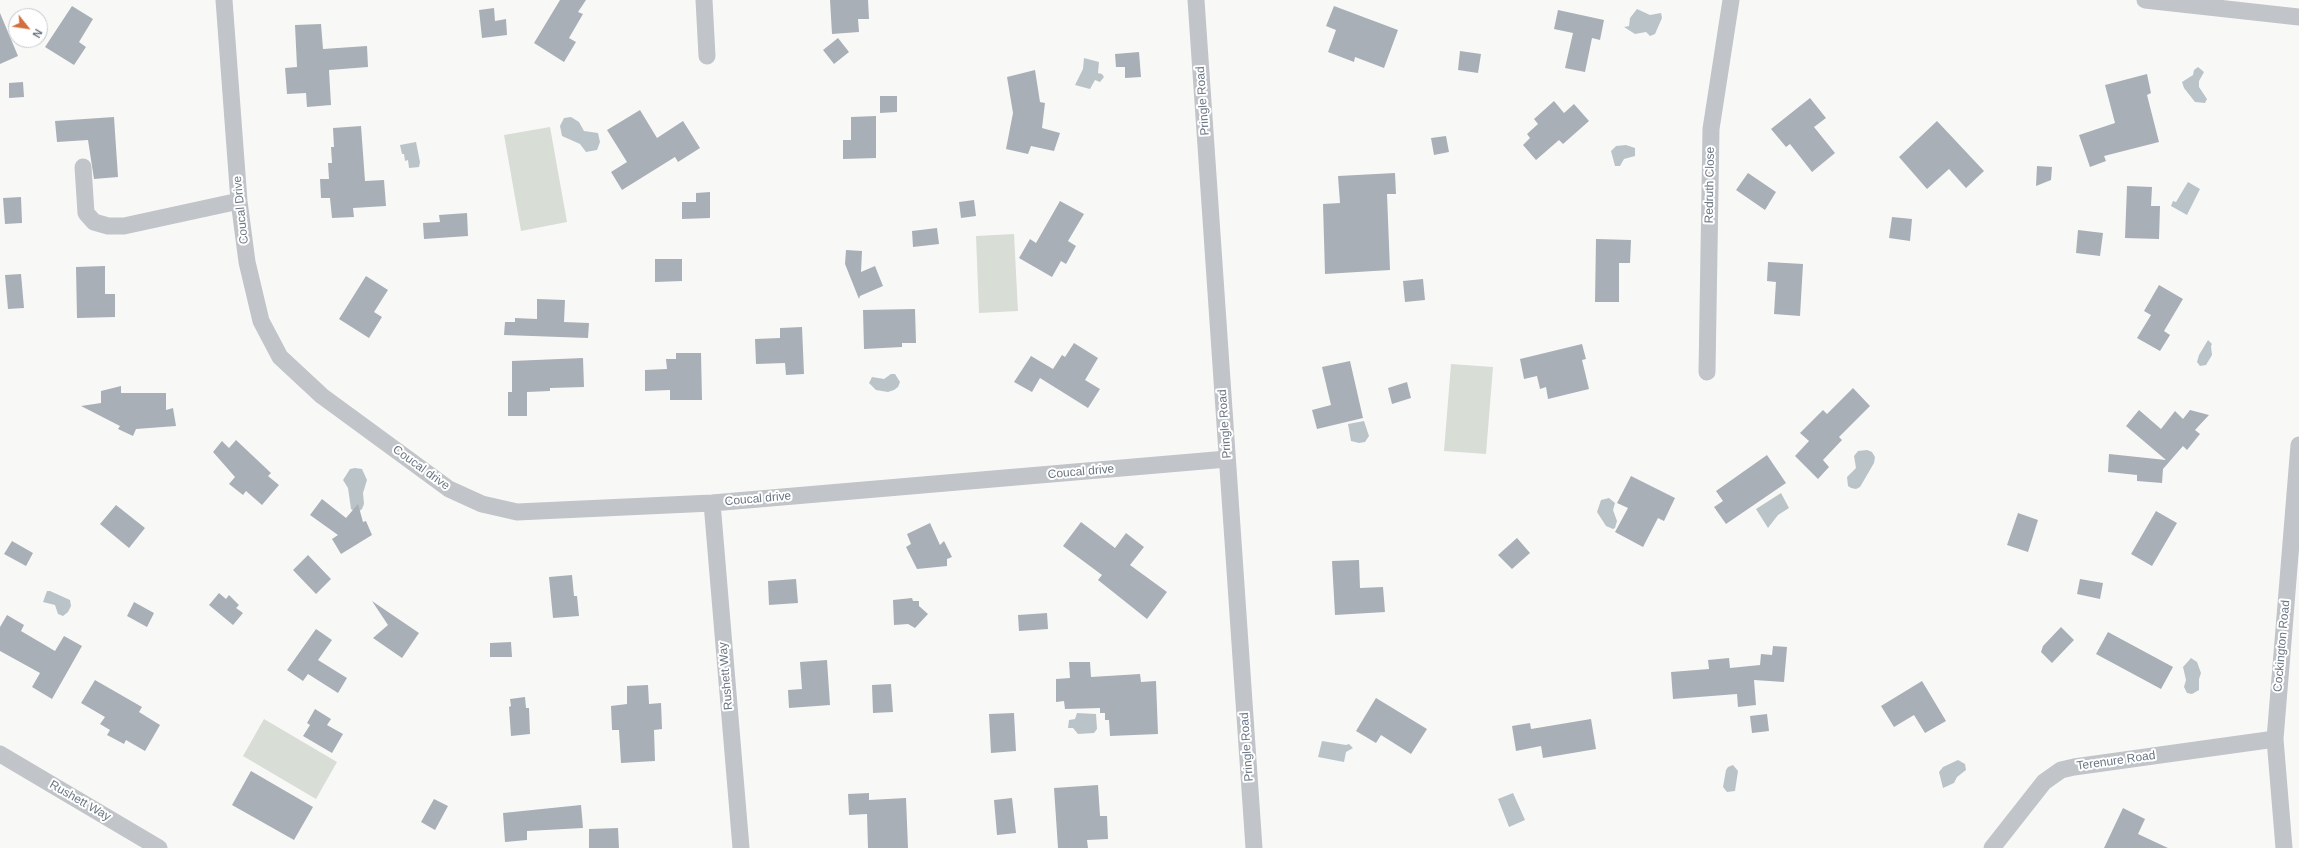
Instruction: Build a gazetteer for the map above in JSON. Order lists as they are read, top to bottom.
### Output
{
  "streets": {
    "street": [
      "Pringle Road",
      "Redruth Close",
      "Coucal Drive",
      "Coucal drive",
      "Cockington Road",
      "Rushett Way",
      "Terenure Road"
    ]
  },
  "crossings": [
    ["Pringle Road", "Coucal drive"],
    ["Coucal Drive", "Coucal drive"],
    ["Coucal drive", "Rushett Way"],
    ["Cockington Road", "Terenure Road"]
  ],
  "north": "bottom right"
}
